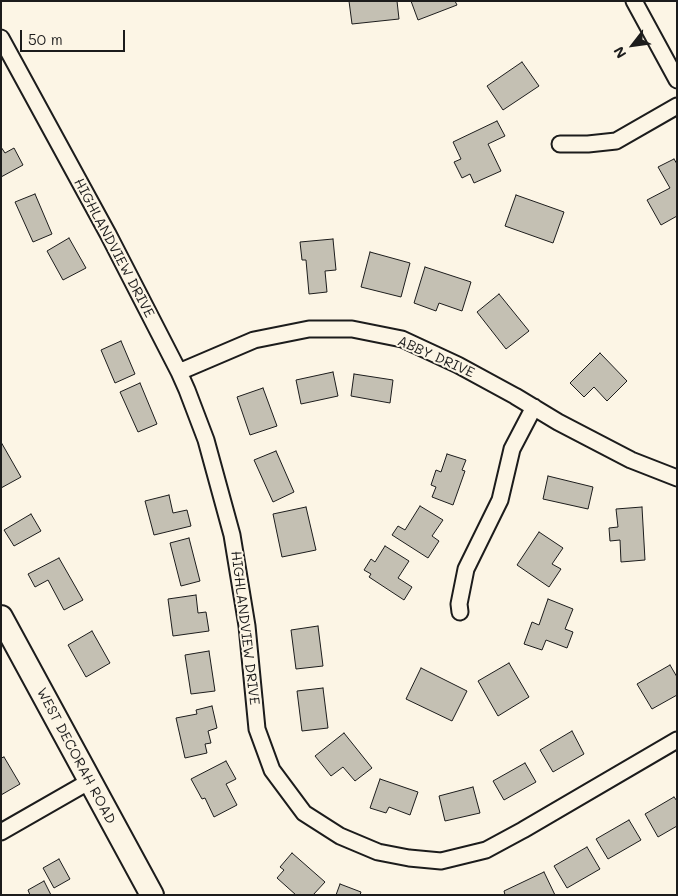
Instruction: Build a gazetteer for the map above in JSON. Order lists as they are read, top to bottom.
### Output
{
  "streets": {
    "street": ["HIGHLANDVIEW DRIVE", "ABBY DRIVE", "WEST DECORAH ROAD"]
  },
  "crossings": [
    ["HIGHLANDVIEW DRIVE", "ABBY DRIVE"]
  ],
  "scale_bar": "50 m",
  "north": "bottom left"
}
